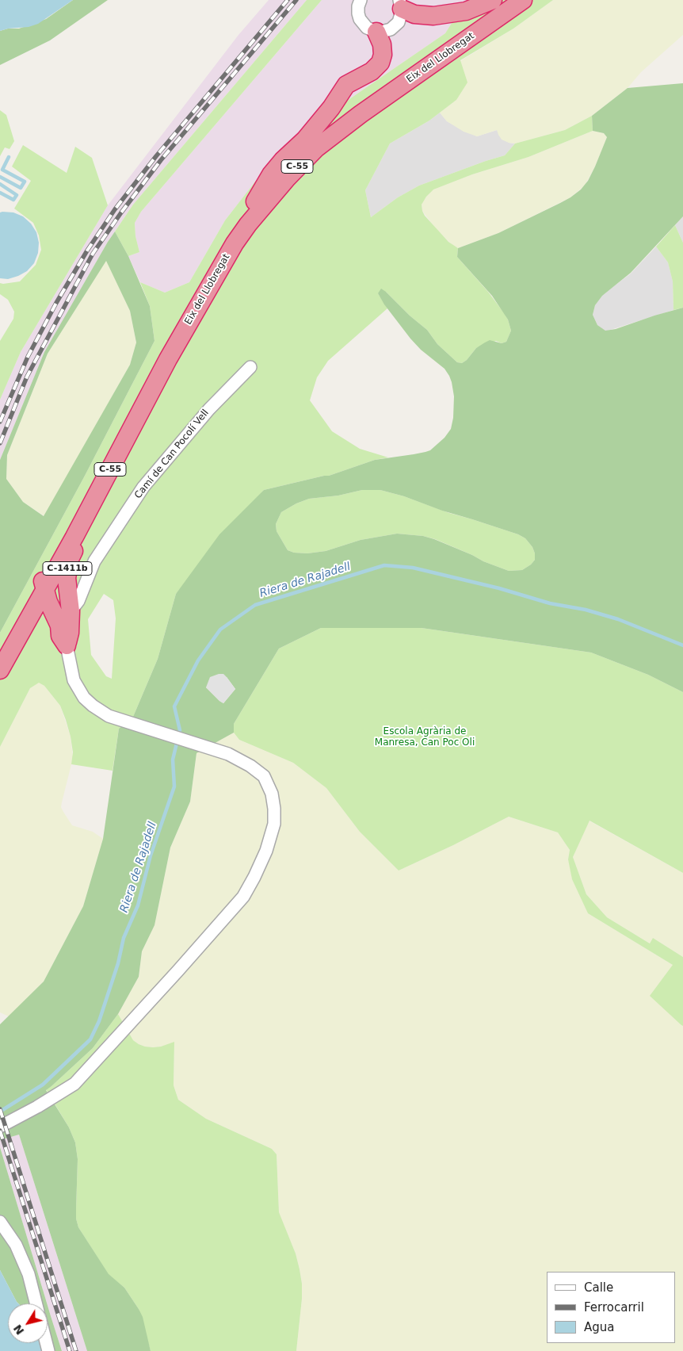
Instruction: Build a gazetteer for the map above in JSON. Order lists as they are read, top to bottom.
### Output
{
  "streets": {
    "highway": ["Eix del Llobregat", "C-55", "C-1411b"],
    "street": ["Camí de Can Pocolí Vell"]
  },
  "crossings": [
    ["Eix del Llobregat", "C-1411b"],
    ["Camí de Can Pocolí Vell", "C-1411b"]
  ],
  "water": ["Riera de Rajadell"],
  "parks": ["Escola Agrària de Manresa, Can Poc Oli"],
  "legend": ["Calle", "Ferrocarril", "Agua"],
  "north": "bottom left"
}
